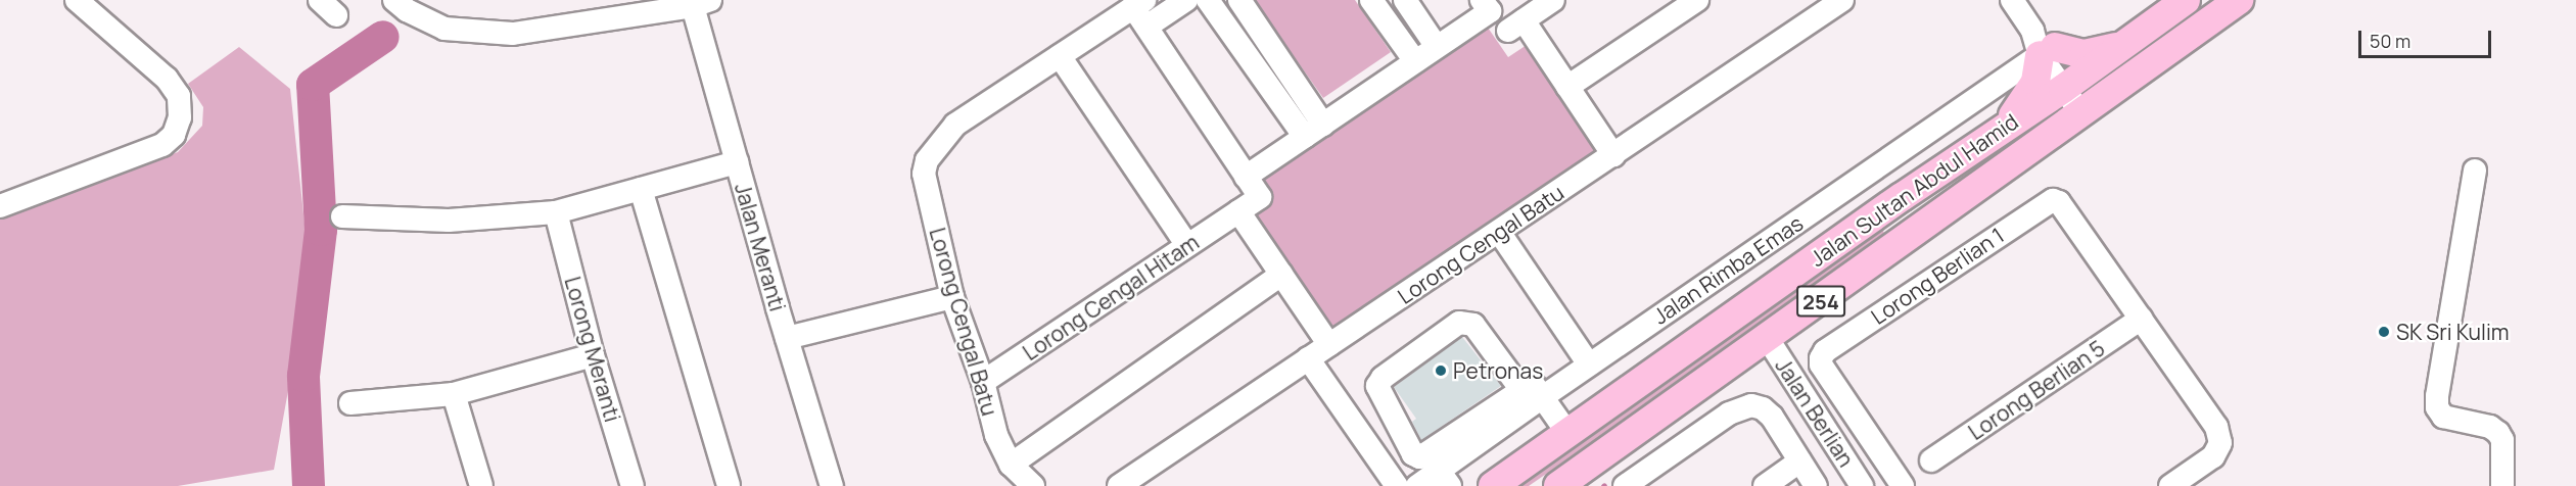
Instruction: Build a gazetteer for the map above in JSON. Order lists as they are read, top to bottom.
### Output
{
  "streets": {
    "main road": ["Jalan Sultan Abdul Hamid", "254"],
    "street": [
      "Lorong Cengal Batu",
      "Jalan Meranti",
      "Jalan Rimba Emas",
      "Lorong Berlian 1",
      "Lorong Cengal Hitam",
      "Lorong Meranti",
      "Lorong Berlian 5",
      "Jalan Berlian"
    ]
  },
  "crossings": [
    ["Jalan Sultan Abdul Hamid", "Jalan Berlian"],
    ["Lorong Cengal Batu", "Lorong Cengal Hitam"],
    ["Lorong Berlian 1", "Lorong Berlian 5"]
  ],
  "places": ["SK Sri Kulim", "Petronas"],
  "scale_bar": "50 m"
}
